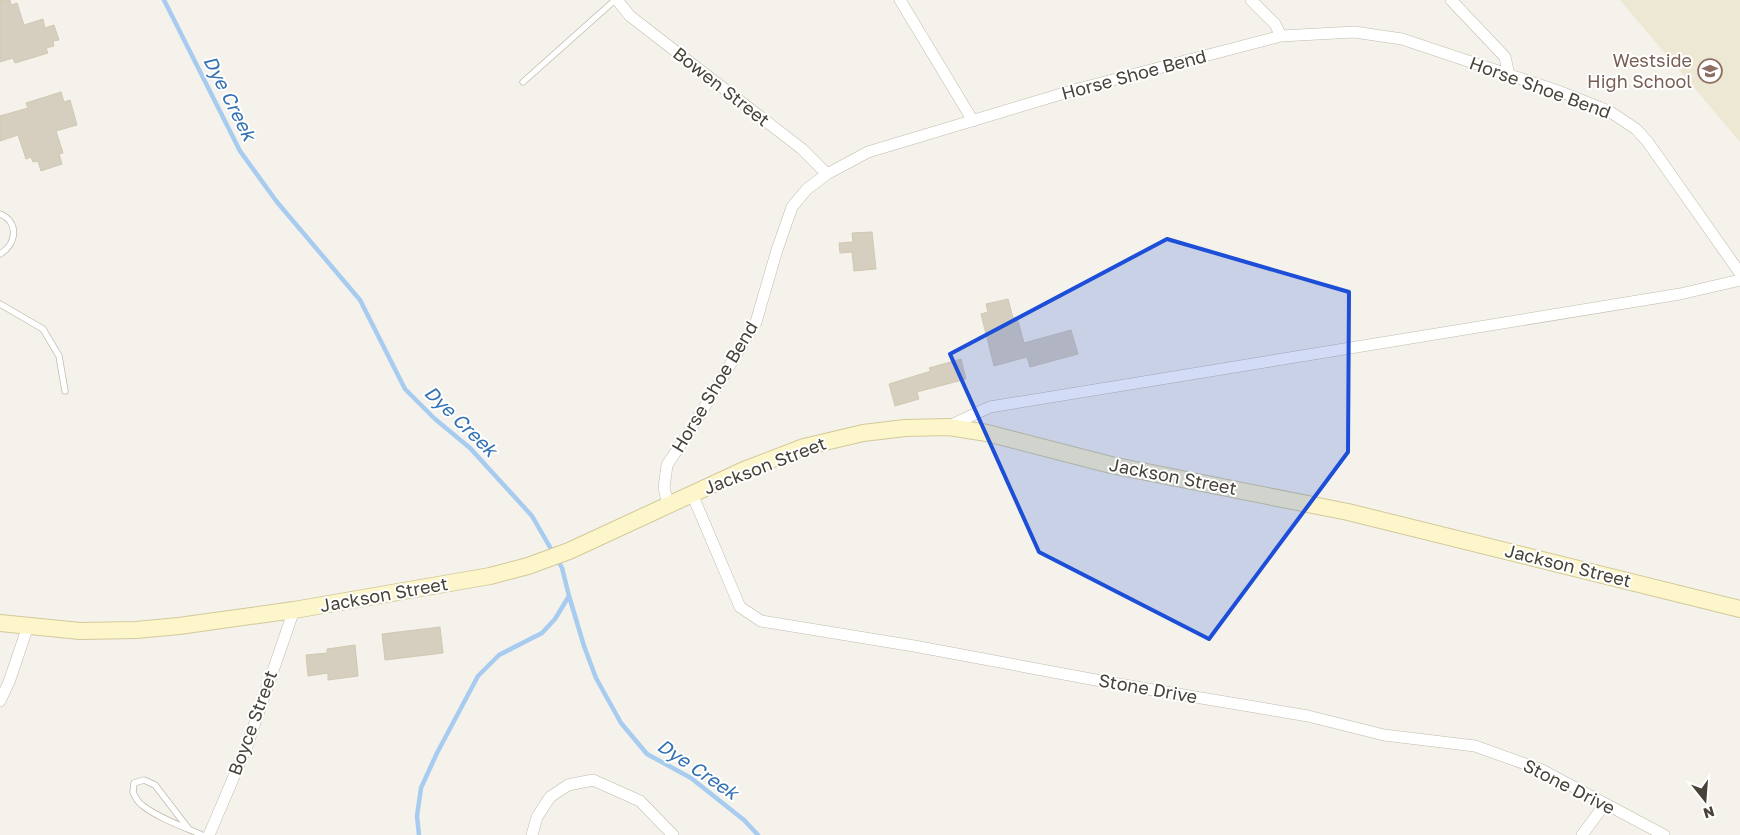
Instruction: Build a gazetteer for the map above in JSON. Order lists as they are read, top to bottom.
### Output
{
  "streets": {
    "street": [
      "Horse Shoe Bend",
      "Bowen Street",
      "Jackson Street",
      "Stone Drive",
      "Boyce Street"
    ]
  },
  "crossings": [
    ["Horse Shoe Bend", "Bowen Street"],
    ["Horse Shoe Bend", "Jackson Street"],
    ["Jackson Street", "Stone Drive"],
    ["Jackson Street", "Boyce Street"]
  ],
  "water": ["Dye Creek"],
  "places": {
    "school or university": ["Westside High School"]
  },
  "north": "bottom"
}
